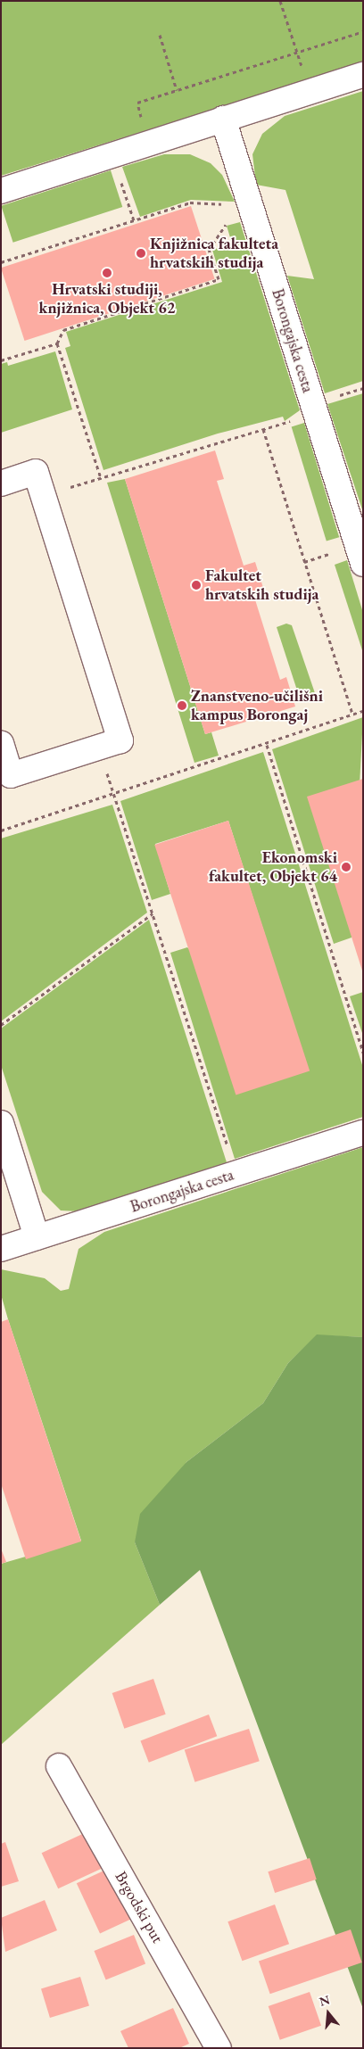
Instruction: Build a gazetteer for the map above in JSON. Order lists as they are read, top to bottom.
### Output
{
  "streets": {
    "street": ["Borongajska cesta", "Brgodski put"]
  },
  "places": [
    "Knjižnica fakulteta hrvatskih studija",
    "Hrvatski studiji, knjižnica, Objekt 62",
    "Fakultet hrvatskih studija",
    "Znanstveno-učilišni kampus Borongaj",
    "Ekonomski fakultet, Objekt 64"
  ],
  "north": "top"
}
